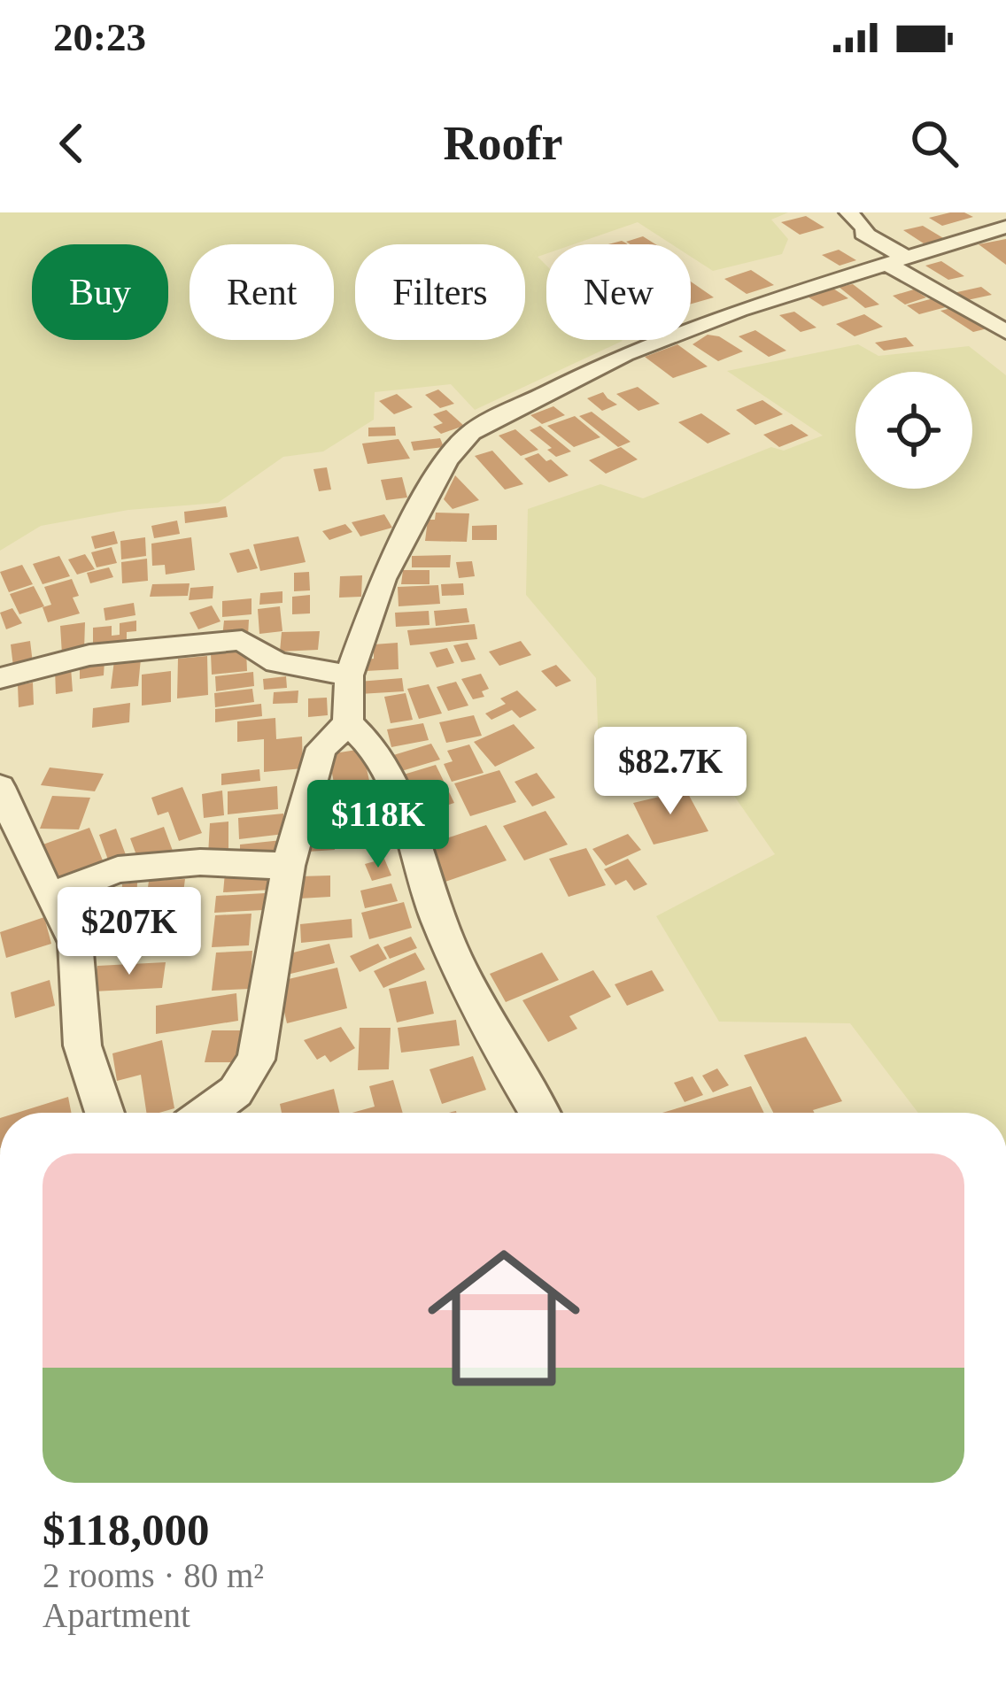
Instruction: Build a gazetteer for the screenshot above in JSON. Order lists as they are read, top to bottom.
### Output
{
  "page": {
    "status": "20:23",
    "header": "Roofr",
    "chip": [
      "Buy",
      "Rent",
      "Filters",
      "New"
    ],
    "price": ["$82.7K", "$118K", "$207K"],
    "list": [
      {
        "name": "$118,000",
        "note": "2 rooms · 80 m² · Apartment"
      }
    ]
  }
}
